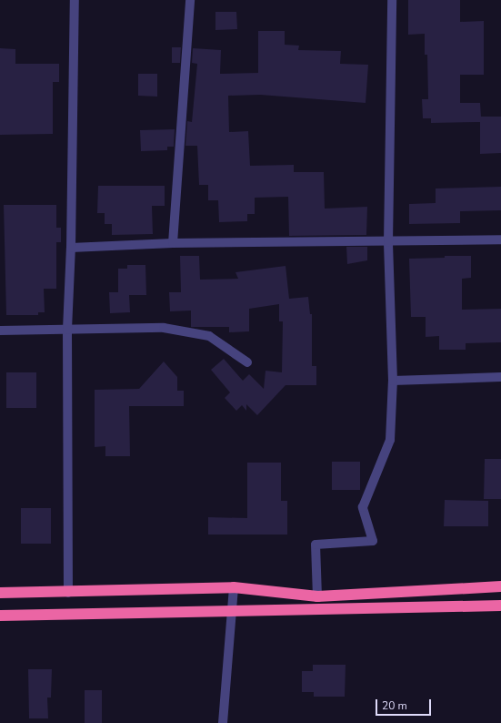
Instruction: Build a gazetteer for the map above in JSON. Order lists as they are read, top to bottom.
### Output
{
  "scale_bar": "20 m"
}
